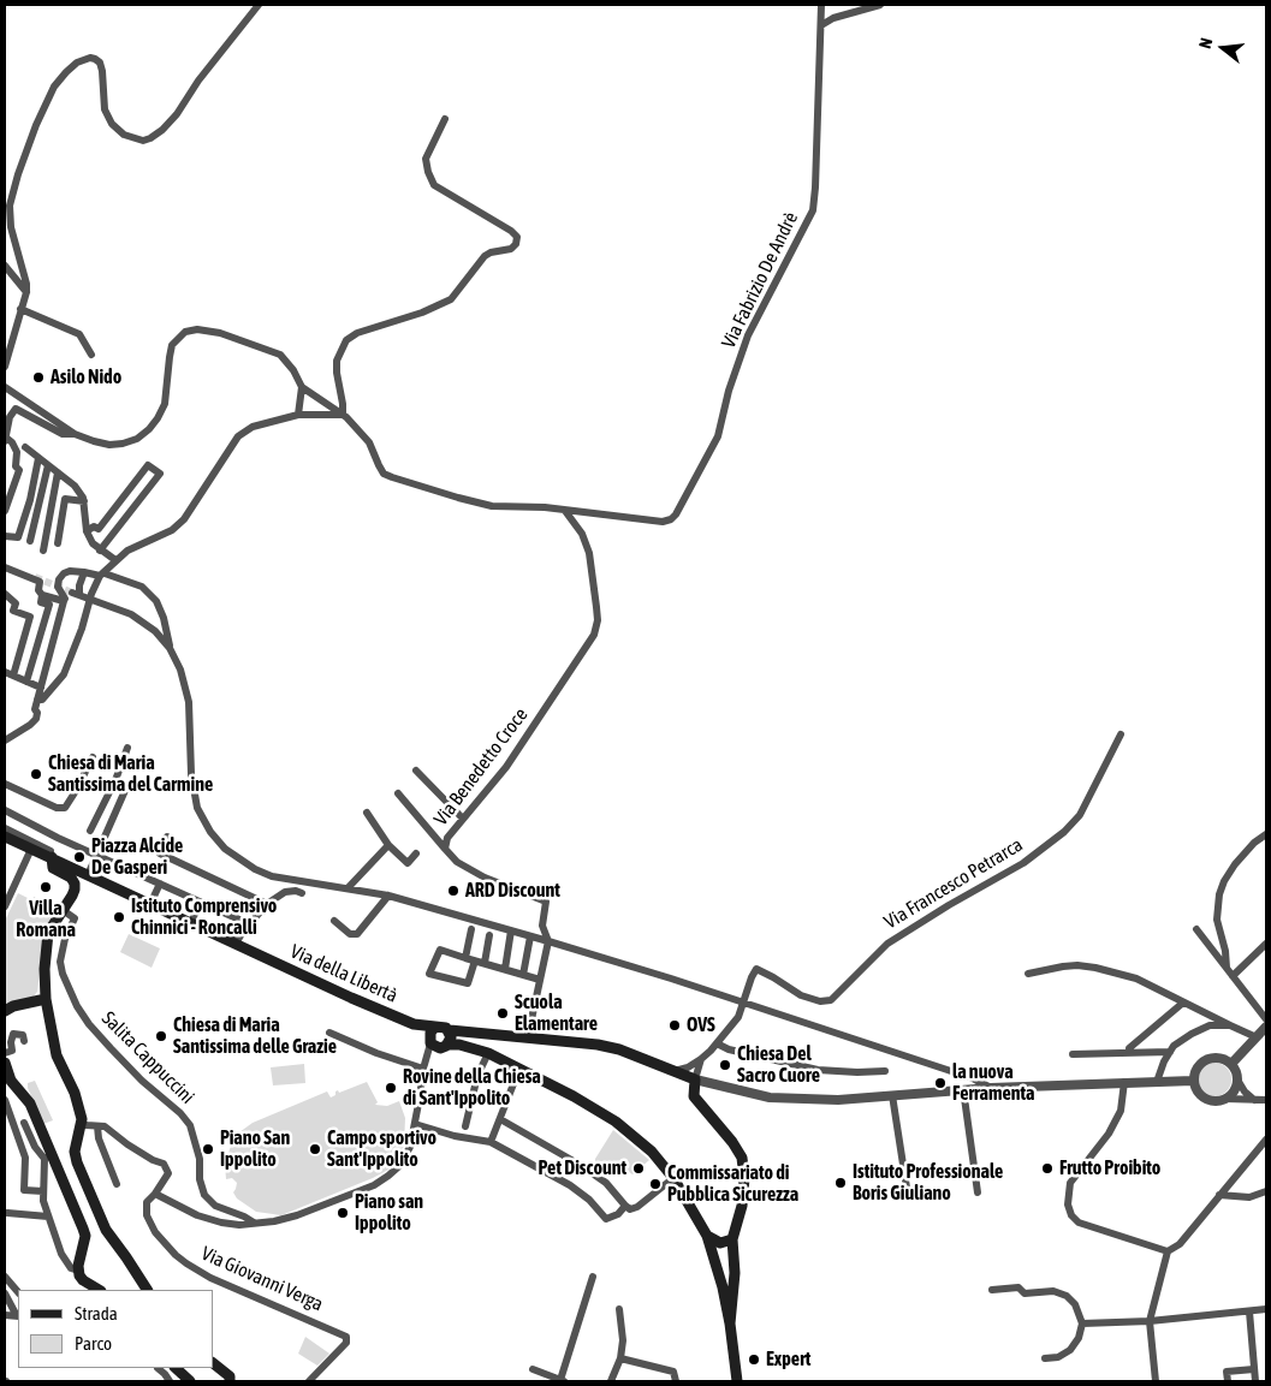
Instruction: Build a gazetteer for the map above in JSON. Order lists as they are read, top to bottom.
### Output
{
  "streets": {
    "main road": ["Via della Libertà"],
    "street": [
      "Via Fabrizio De Andrè",
      "Via Benedetto Croce",
      "Via Francesco Petrarca",
      "Salita Cappuccini",
      "Via Giovanni Verga"
    ]
  },
  "crossings": [
    ["Via Fabrizio De Andrè", "Via Benedetto Croce"],
    ["Salita Cappuccini", "Via Giovanni Verga"]
  ],
  "places": [
    "Asilo Nido",
    "Chiesa di Maria Santissima del Carmine",
    "Piazza Alcide De Gasperi",
    "Villa Romana",
    "ARD Discount",
    "Istituto Comprensivo Chinnici - Roncalli",
    "Scuola Elamentare",
    "OVS",
    "Chiesa di Maria Santissima delle Grazie",
    "Chiesa Del Sacro Cuore",
    "la nuova Ferramenta",
    "Rovine della Chiesa di Sant'Ippolito",
    "Piano San Ippolito",
    "Campo sportivo Sant'Ippolito",
    "Pet Discount",
    "Frutto Proibito",
    "Istituto Professionale Boris Giuliano",
    "Commissariato di Pubblica Sicurezza",
    "Piano san Ippolito",
    "Expert"
  ],
  "legend": ["Strada", "Parco"],
  "north": "left"
}
